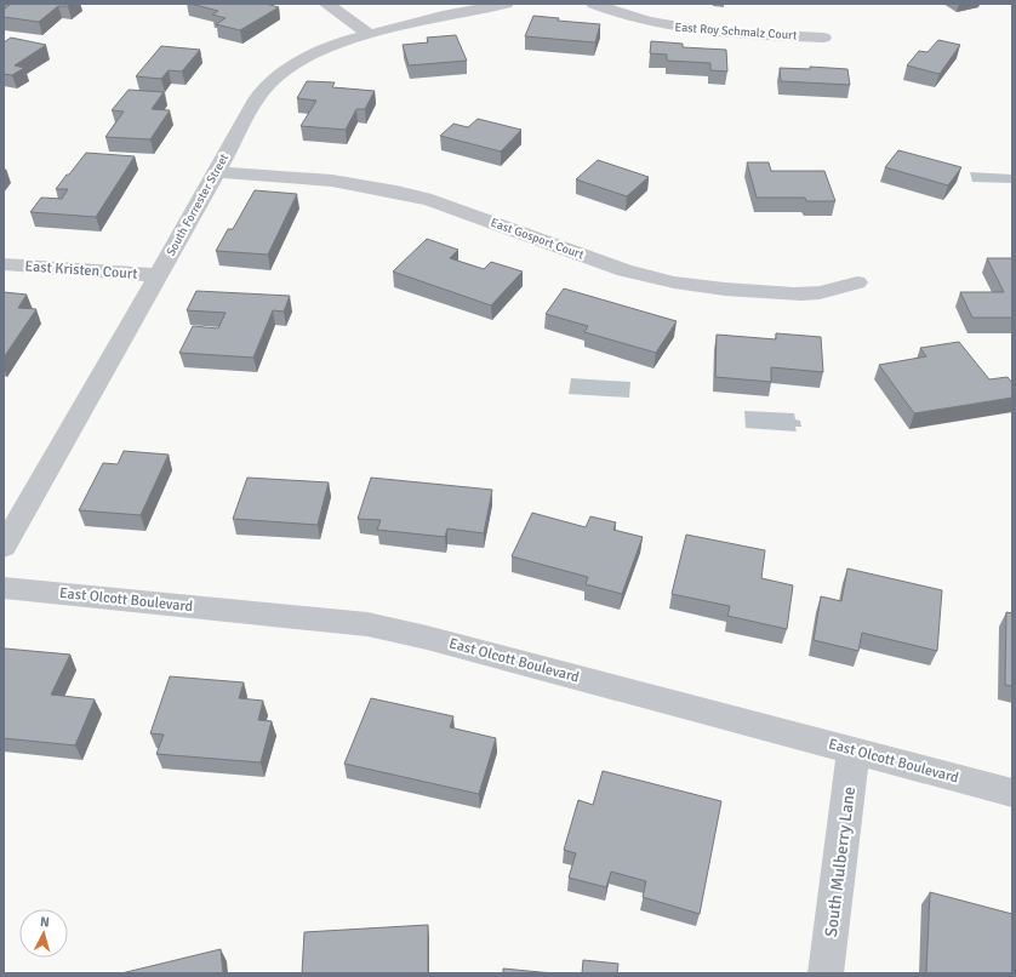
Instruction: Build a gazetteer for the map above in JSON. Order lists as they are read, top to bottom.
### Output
{
  "streets": {
    "street": [
      "East Roy Schmalz Court",
      "South Forrester Street",
      "East Gosport Court",
      "East Kristen Court",
      "East Olcott Boulevard",
      "South Mulberry Lane"
    ]
  },
  "crossings": [
    ["South Forrester Street", "East Gosport Court"],
    ["South Forrester Street", "East Kristen Court"],
    ["East Olcott Boulevard", "South Mulberry Lane"]
  ],
  "north": "top"
}
